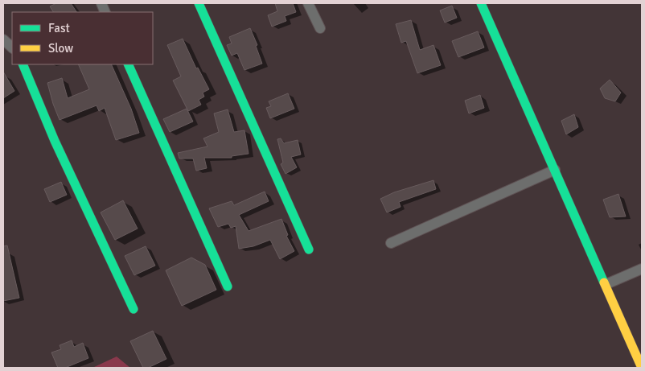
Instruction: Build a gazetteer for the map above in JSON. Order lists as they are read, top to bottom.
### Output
{
  "legend": ["Fast", "Slow"]
}
